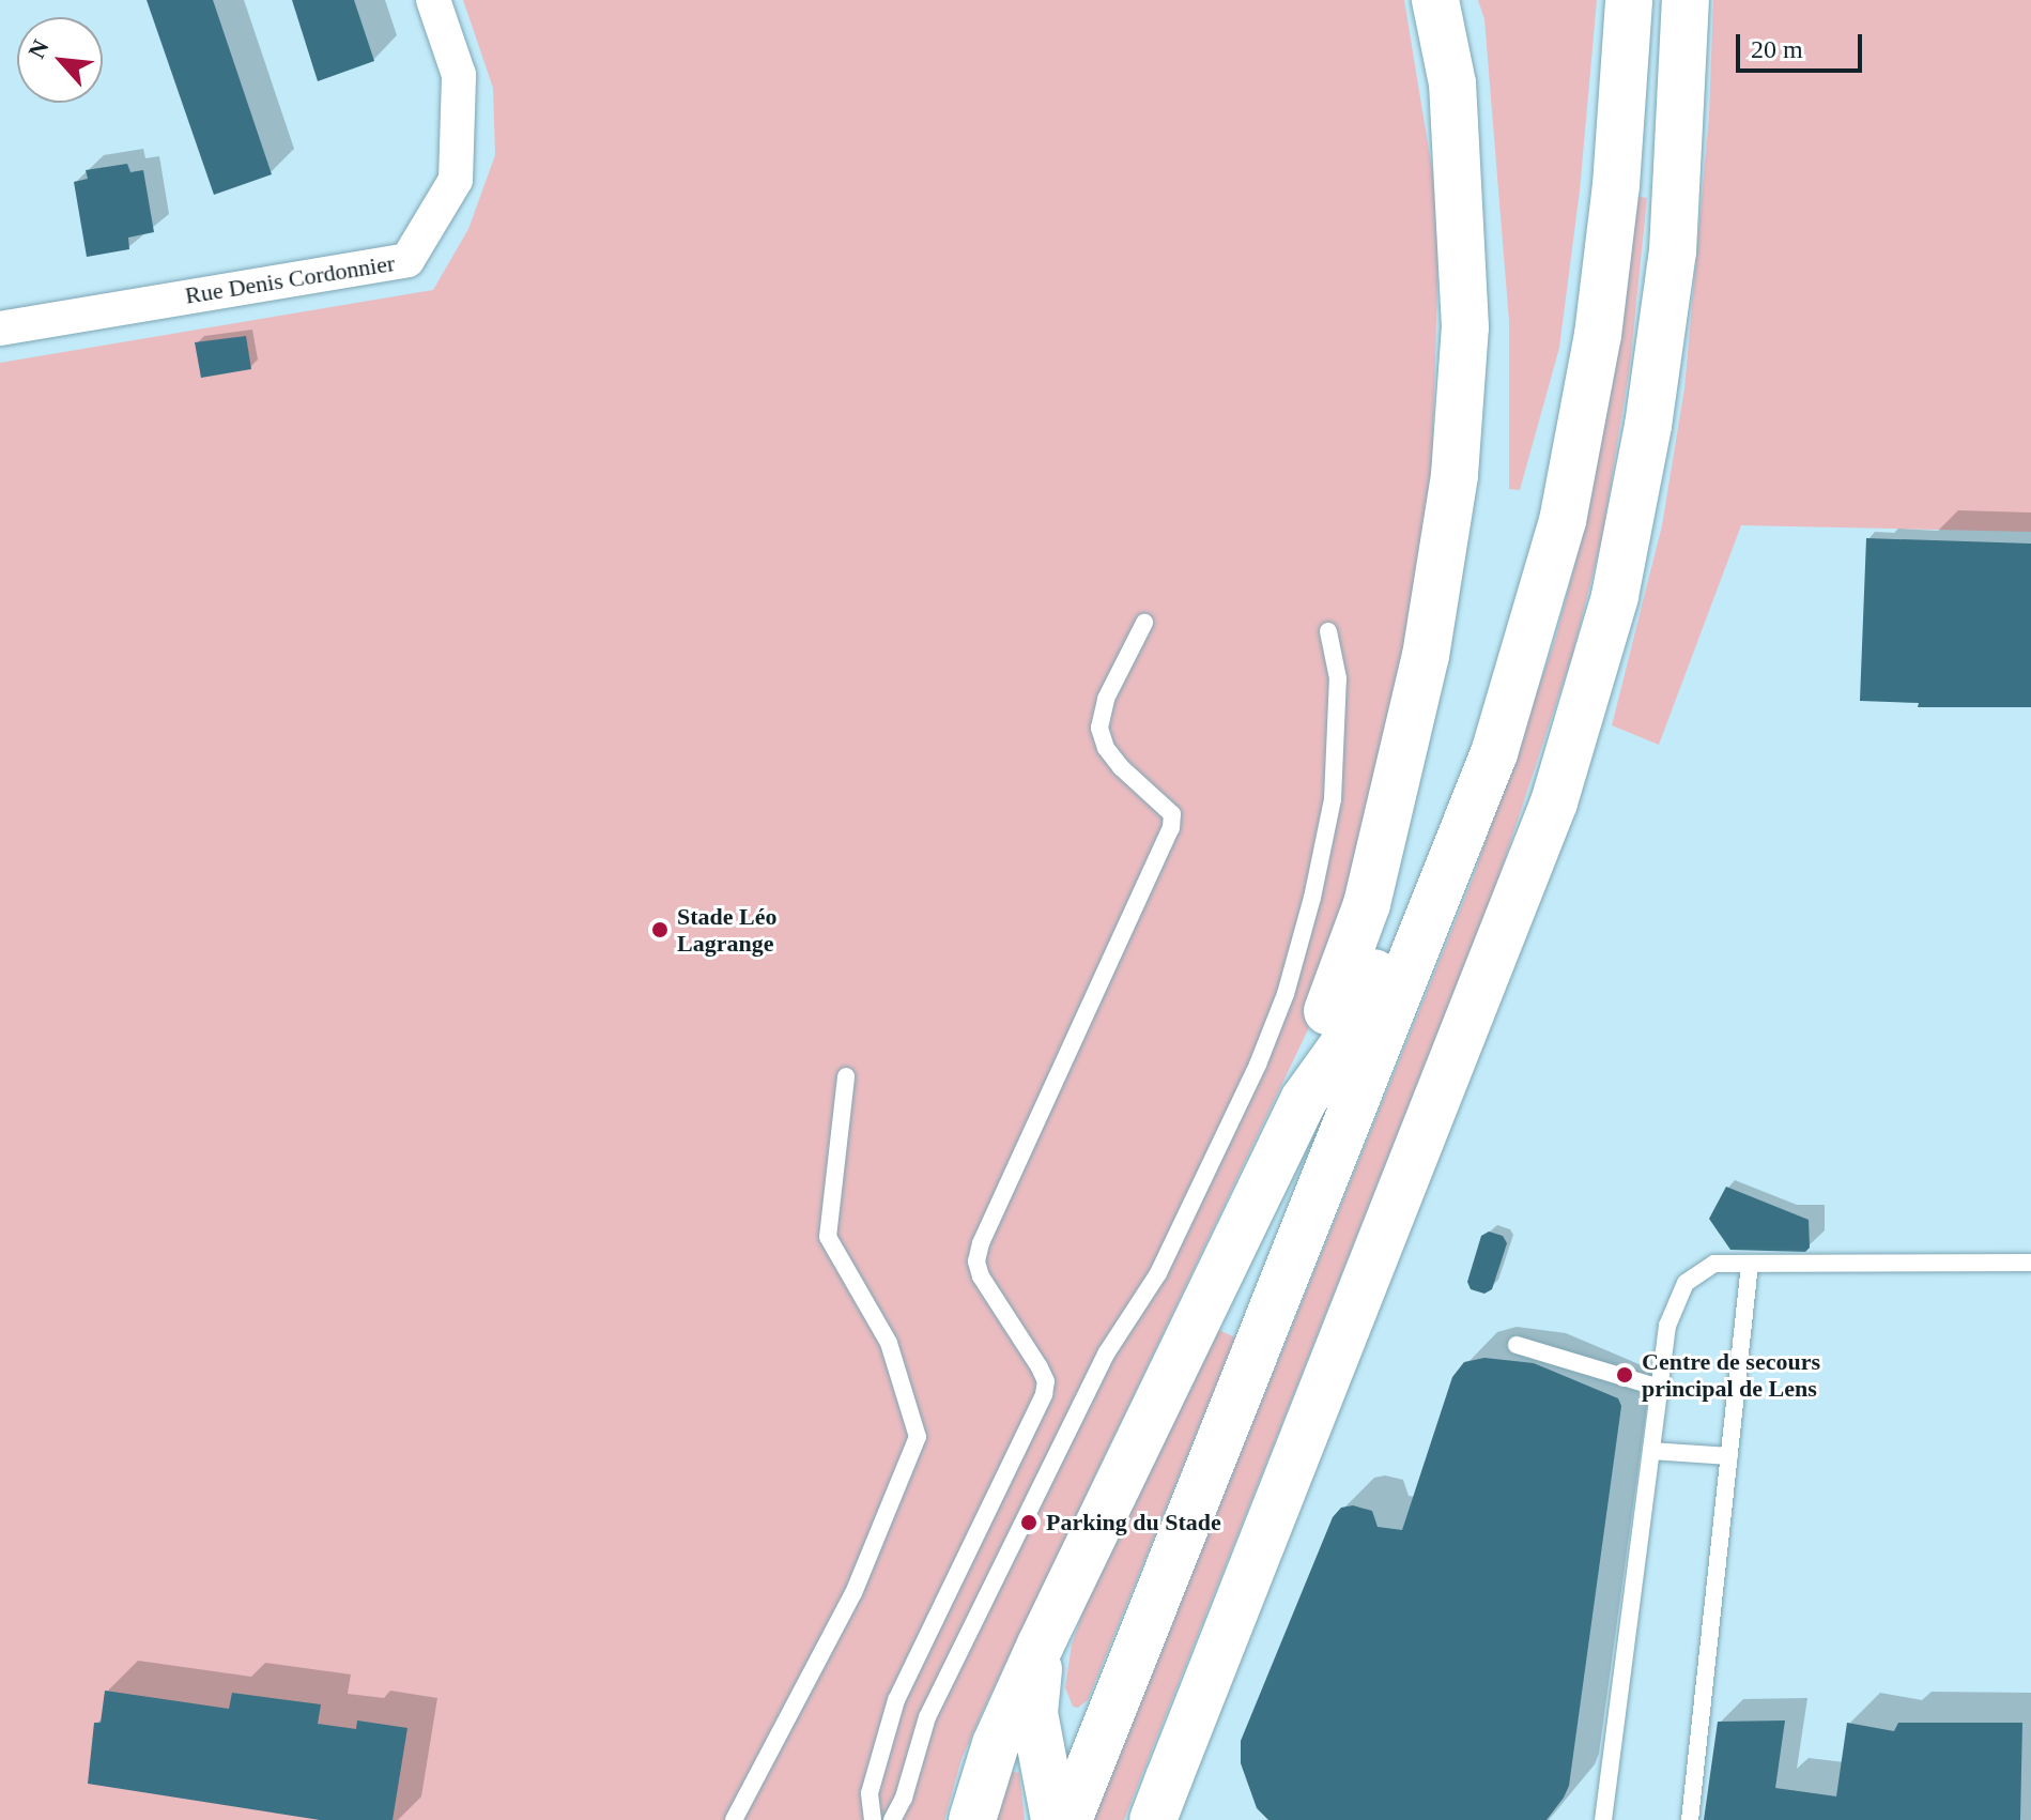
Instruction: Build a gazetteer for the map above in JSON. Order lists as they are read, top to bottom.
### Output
{
  "streets": {
    "street": ["Rue Denis Cordonnier"]
  },
  "places": ["Stade Léo Lagrange", "Centre de secours principal de Lens", "Parking du Stade"],
  "scale_bar": "20 m",
  "north": "top left"
}
